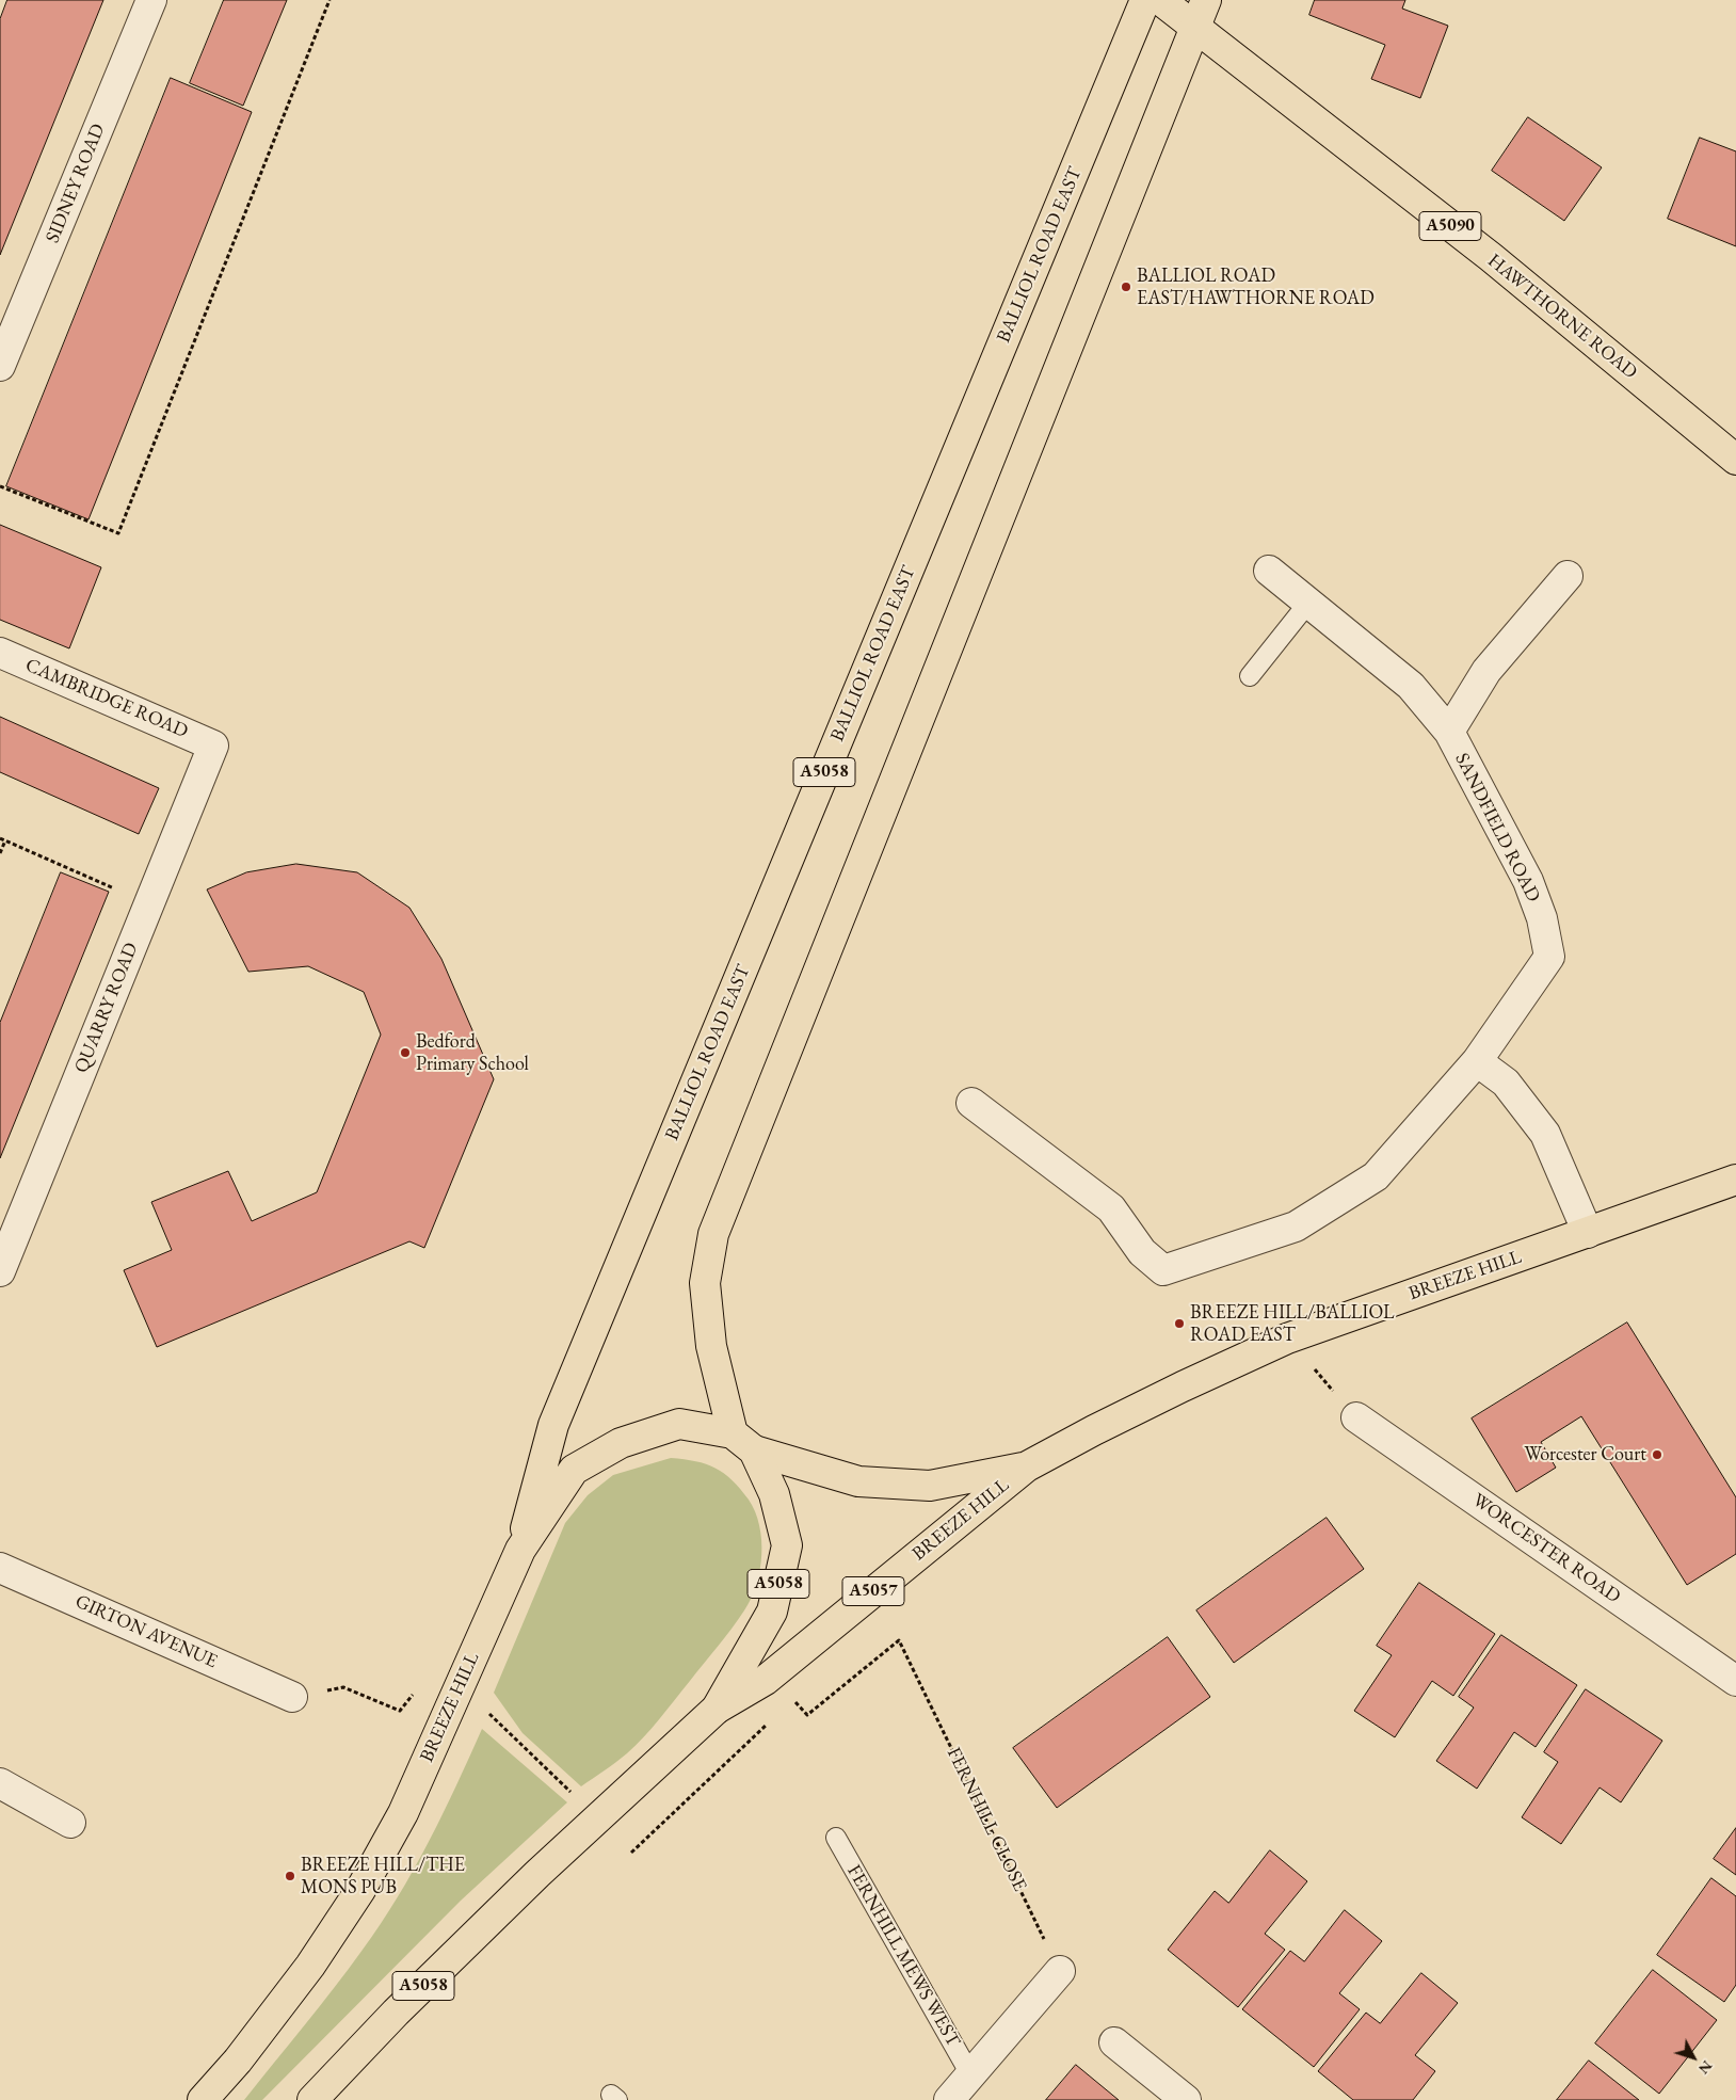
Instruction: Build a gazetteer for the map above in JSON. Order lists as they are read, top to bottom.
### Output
{
  "streets": {
    "main road": [
      "A5090",
      "BALLIOL ROAD EAST",
      "HAWTHORNE ROAD",
      "A5058",
      "BREEZE HILL",
      "A5057"
    ],
    "street": [
      "SIDNEY ROAD",
      "CAMBRIDGE ROAD",
      "SANDFIELD ROAD",
      "QUARRY ROAD",
      "WORCESTER ROAD",
      "GIRTON AVENUE"
    ],
    "lane": ["FERNHILL MEWS WEST"],
    "path": ["FERNHILL CLOSE"]
  },
  "crossings": [
    ["BALLIOL ROAD EAST", "BREEZE HILL"],
    ["HAWTHORNE ROAD", "A5058"],
    ["CAMBRIDGE ROAD", "QUARRY ROAD"],
    ["A5058", "BREEZE HILL"]
  ],
  "places": [
    "BALLIOL ROAD EAST/HAWTHORNE ROAD",
    "Bedford Primary School",
    "BREEZE HILL/BALLIOL ROAD EAST",
    "Worcester Court",
    "BREEZE HILL/THE MONS PUB"
  ],
  "north": "bottom right"
}
